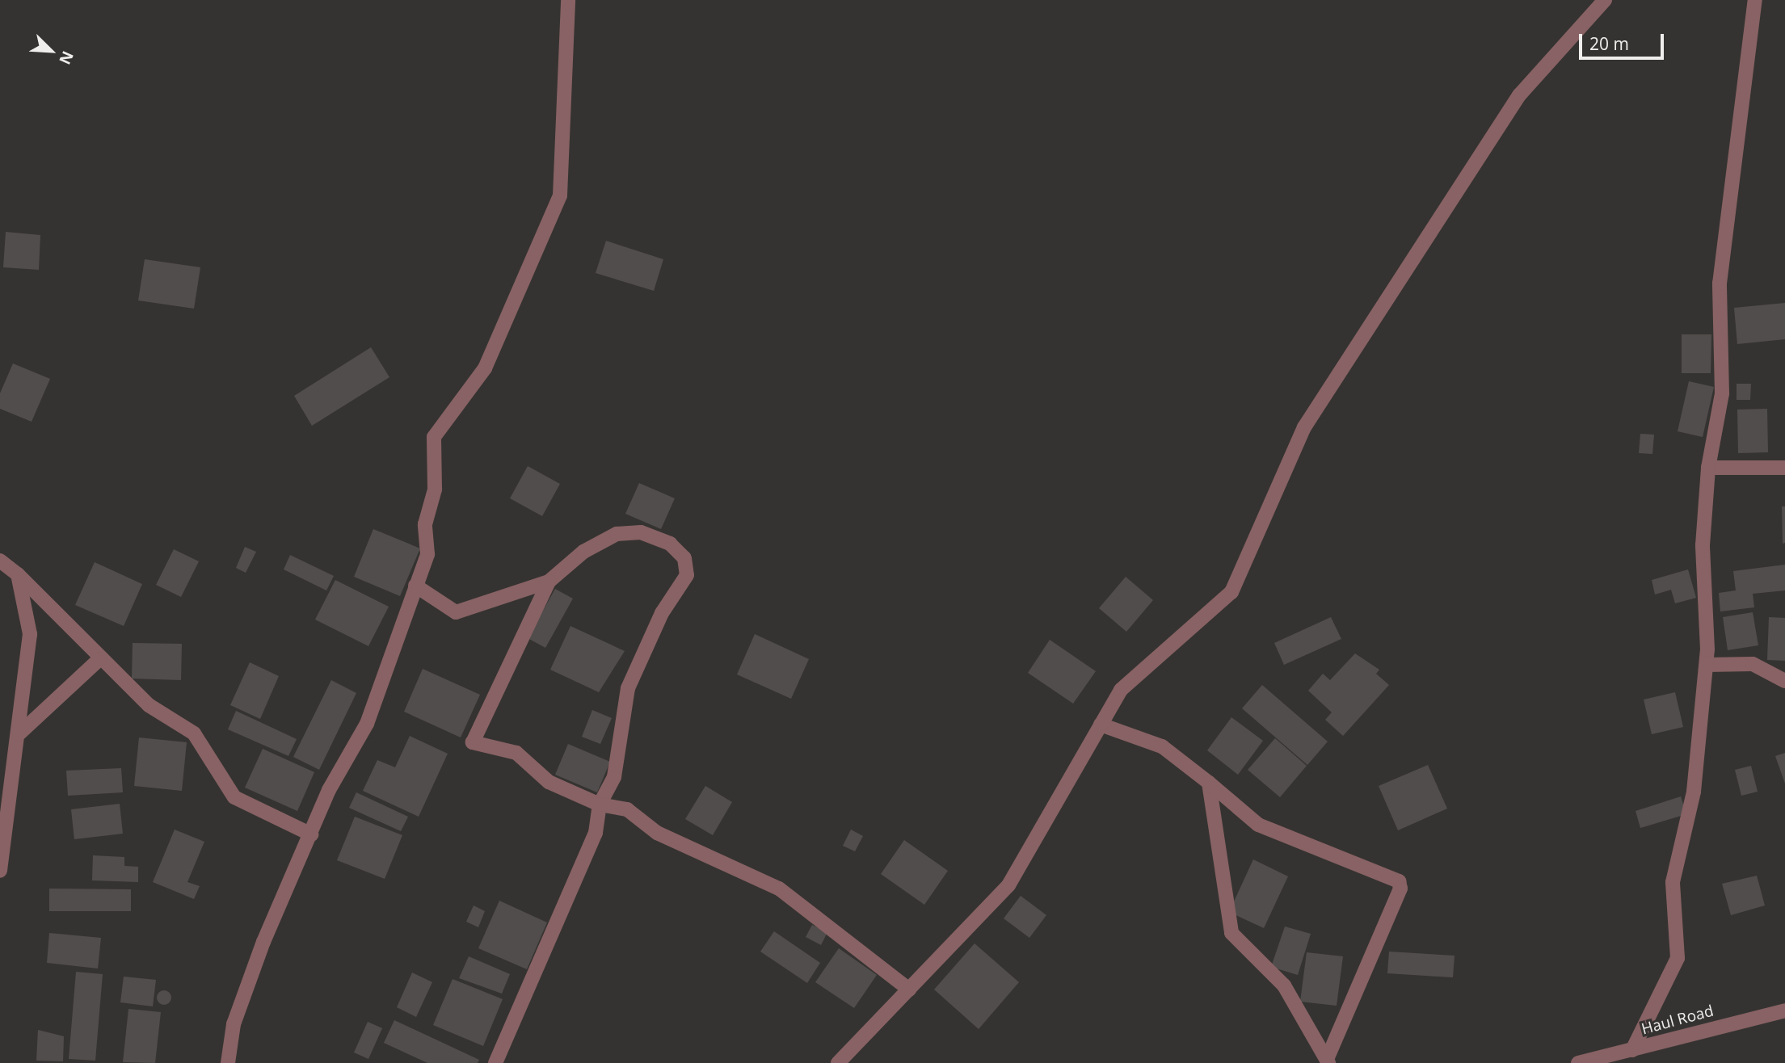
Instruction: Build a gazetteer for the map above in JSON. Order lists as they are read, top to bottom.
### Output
{
  "streets": {
    "street": ["Haul Road"]
  },
  "scale_bar": "20 m",
  "north": "bottom right"
}
